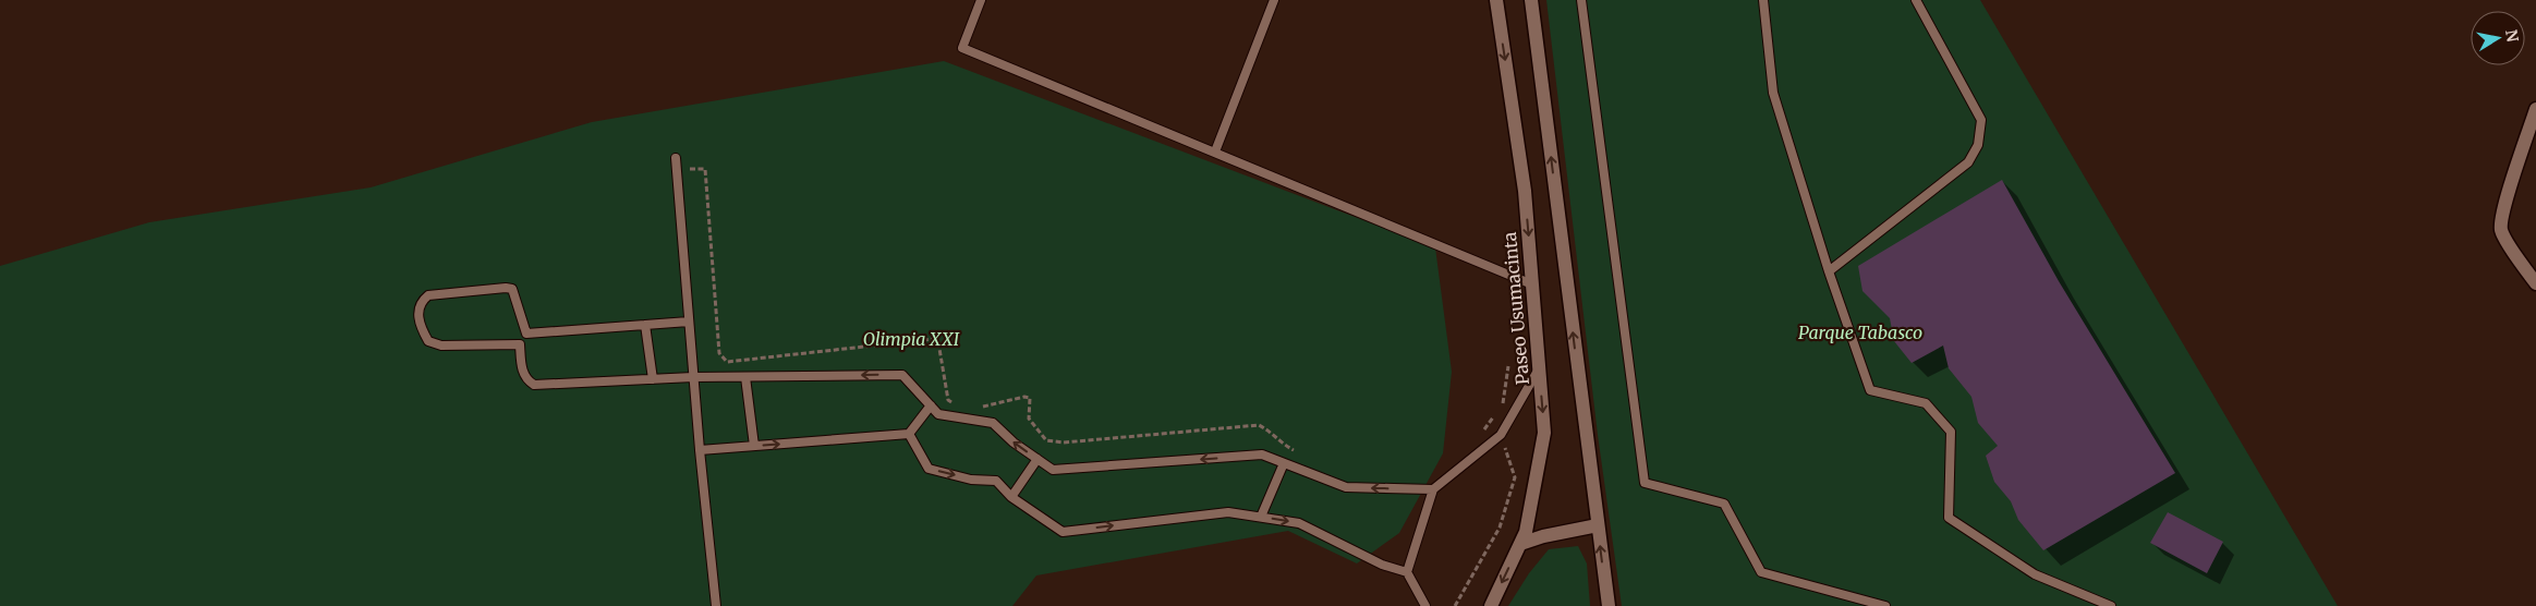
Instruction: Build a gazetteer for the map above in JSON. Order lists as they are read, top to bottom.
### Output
{
  "streets": {
    "main road": ["Paseo Usumacinta"]
  },
  "parks": ["Parque Tabasco", "Olimpia XXI"],
  "north": "right"
}
